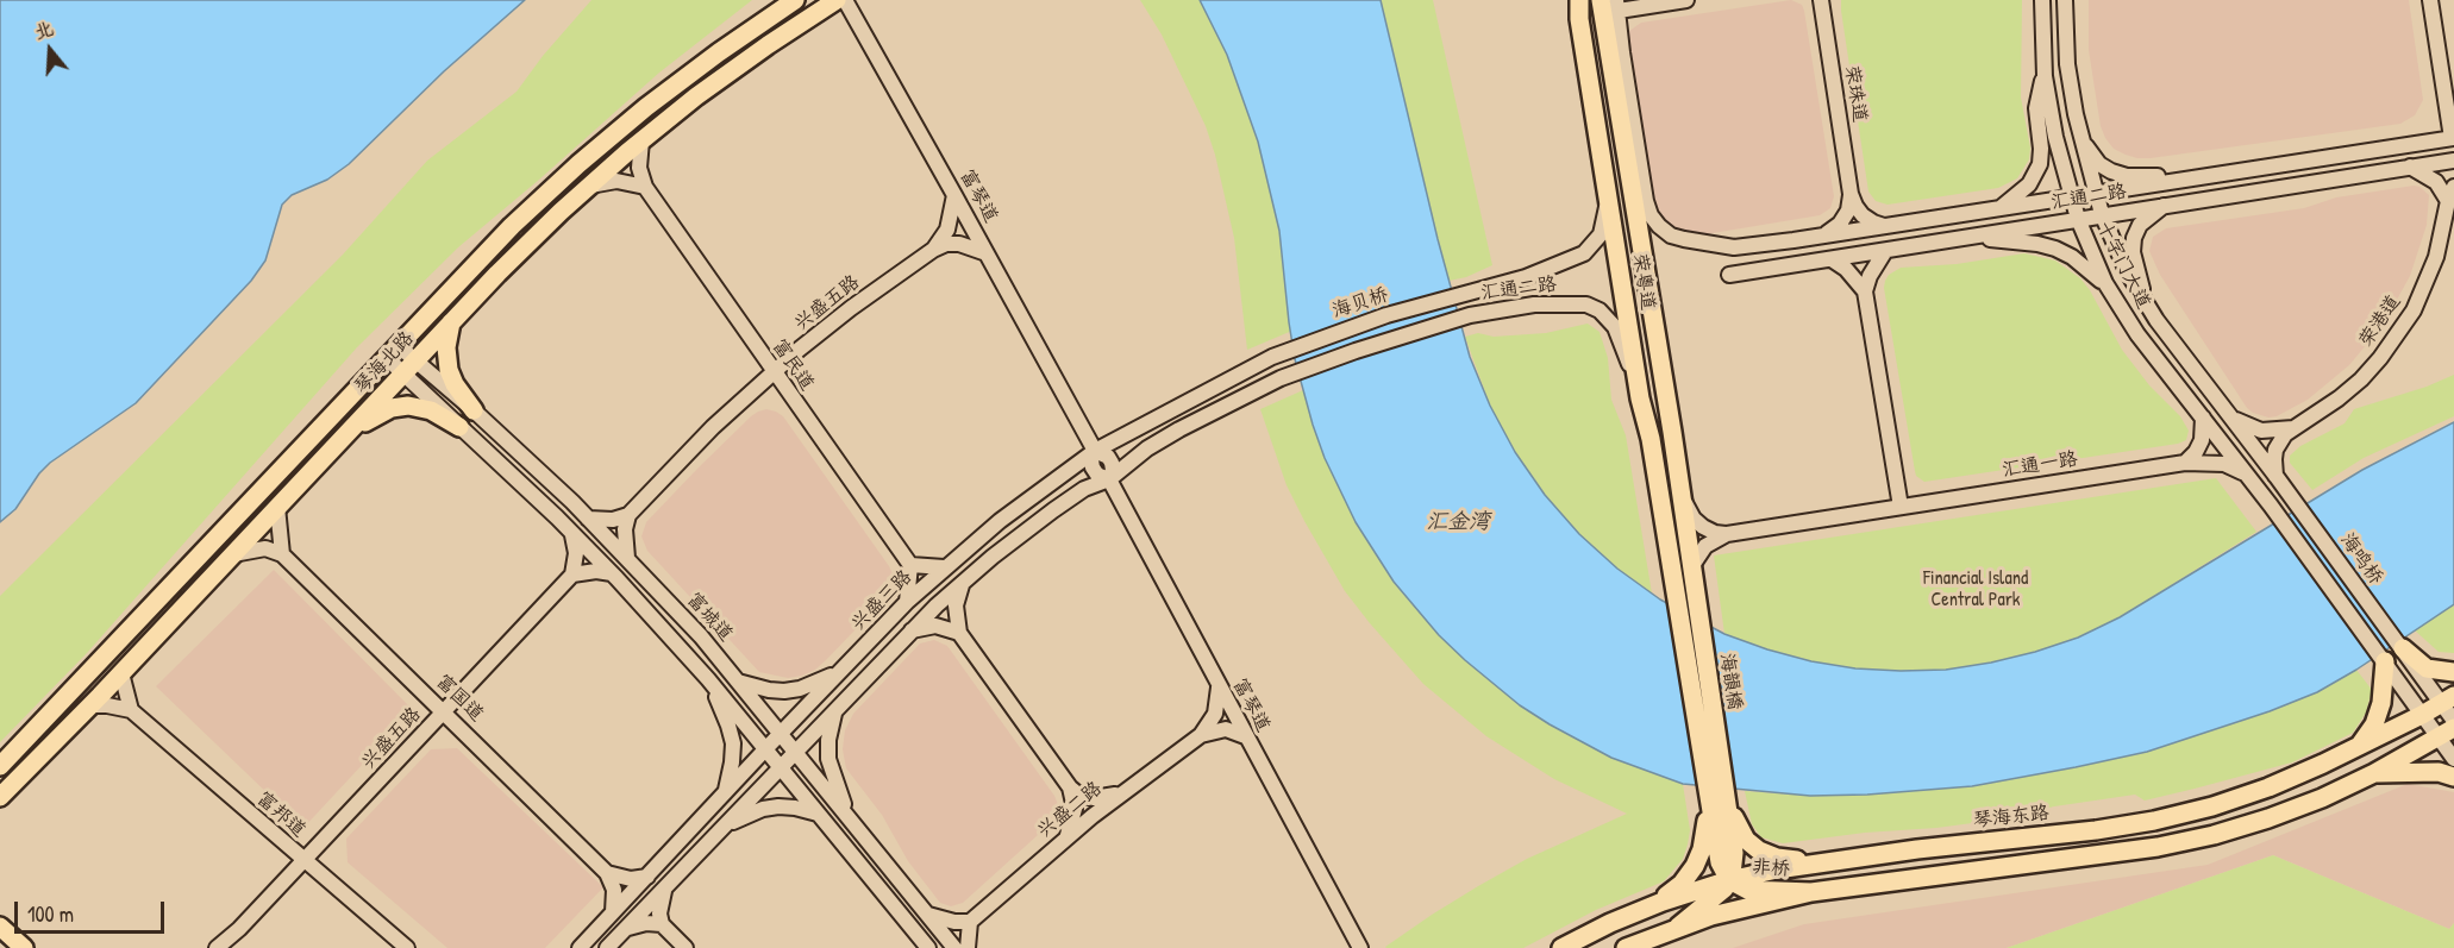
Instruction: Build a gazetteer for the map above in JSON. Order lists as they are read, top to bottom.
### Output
{
  "streets": {
    "main road": [
      "荣粤道",
      "琴海北路",
      "海韻橋",
      "琴海东路",
      "非桥"
    ],
    "street": [
      "荣珠道",
      "富琴道",
      "汇通二路",
      "十字门大道",
      "兴盛五路",
      "海贝桥",
      "荣港道",
      "富民道",
      "汇通一路",
      "海鸣桥",
      "兴盛三路",
      "富城道",
      "富国道",
      "兴盛二路",
      "富邦道"
    ]
  },
  "crossings": [
    ["富琴道", "汇通二路"],
    ["富琴道", "兴盛三路"],
    ["富琴道", "兴盛二路"],
    ["汇通二路", "十字门大道"],
    ["汇通二路", "荣粤道"],
    ["汇通二路", "海贝桥"],
    ["十字门大道", "汇通一路"],
    ["十字门大道", "海鸣桥"],
    ["荣粤道", "海韻橋"],
    ["兴盛五路", "富民道"],
    ["兴盛五路", "富国道"],
    ["兴盛五路", "富邦道"],
    ["海贝桥", "兴盛三路"],
    ["琴海北路", "富城道"],
    ["兴盛三路", "富城道"],
    ["海韻橋", "非桥"],
    ["琴海东路", "非桥"]
  ],
  "water": ["汇金湾"],
  "parks": ["Financial Island Central Park"],
  "scale_bar": "100 m",
  "north": "top"
}
